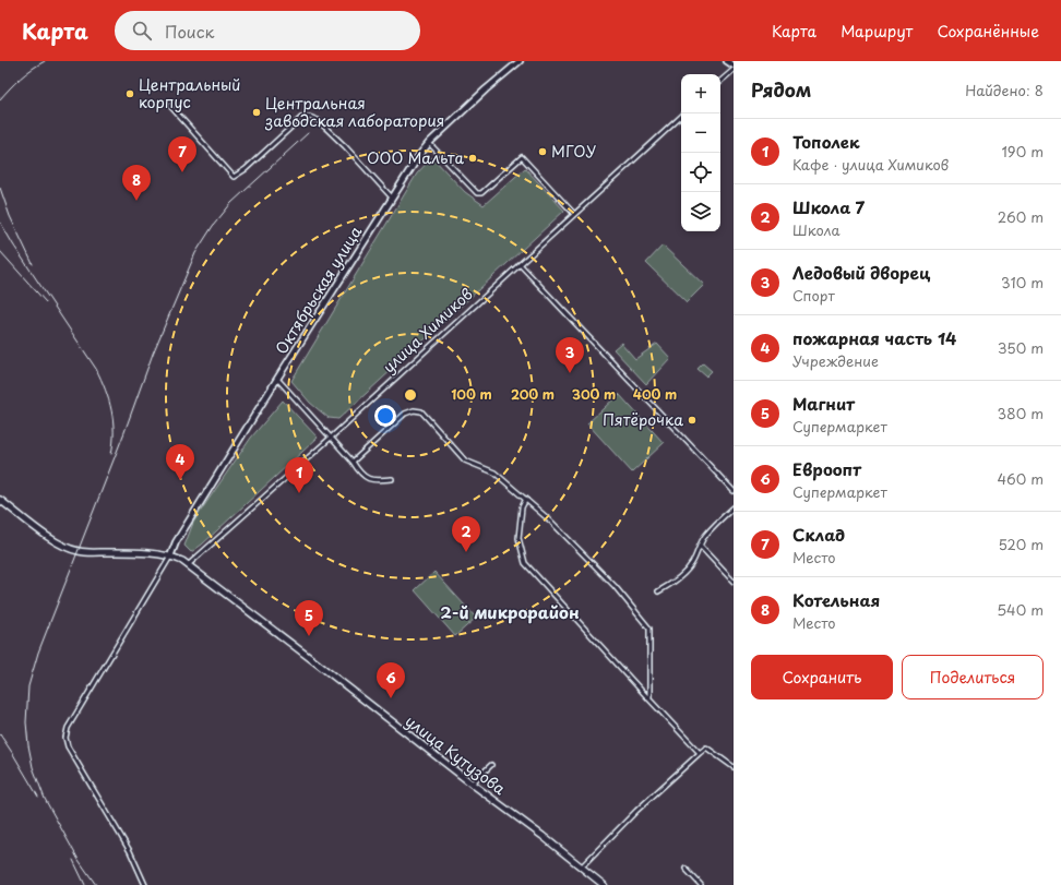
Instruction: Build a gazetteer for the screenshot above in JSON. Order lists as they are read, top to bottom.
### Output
{
  "streets": {
    "main road": ["Октябрьская улица", "улица Кутузова"],
    "street": ["улица Химиков"]
  },
  "crossings": [
    ["Октябрьская улица", "улица Кутузова"],
    ["улица Химиков", "улица Кутузова"]
  ],
  "districts": ["2-й микрорайон"],
  "places": [
    "Центральный корпус",
    "Центральная заводская лаборатория",
    "МГОУ",
    "ООО Мальта",
    "Пятёрочка"
  ],
  "page": {
    "header": "Карта",
    "search": "Поиск",
    "nav": ["Карта", "Маршрут", "Сохранённые"],
    "heading": ["Рядом", "Найдено: 8"],
    "map_buttons": ["+", "−"],
    "list": [
      {
        "mark": "1",
        "name": "Тополек",
        "note": "Кафе · улица Химиков",
        "value": "190 m"
      },
      {
        "mark": "2",
        "name": "Школа 7",
        "note": "Школа",
        "value": "260 m"
      },
      {
        "mark": "3",
        "name": "Ледовый дворец",
        "note": "Спорт",
        "value": "310 m"
      },
      {
        "mark": "4",
        "name": "пожарная часть 14",
        "note": "Учреждение",
        "value": "350 m"
      },
      {
        "mark": "5",
        "name": "Магнит",
        "note": "Супермаркет",
        "value": "380 m"
      },
      {
        "mark": "6",
        "name": "Евроопт",
        "note": "Супермаркет",
        "value": "460 m"
      },
      {
        "mark": "7",
        "name": "Склад",
        "note": "Место",
        "value": "520 m"
      },
      {
        "mark": "8",
        "name": "Котельная",
        "note": "Место",
        "value": "540 m"
      }
    ],
    "pins": [
      "7",
      "8",
      "3",
      "4",
      "1",
      "2",
      "5",
      "6"
    ],
    "buttons": ["Сохранить", "Поделиться"]
  },
  "rings": [
    "100 m",
    "200 m",
    "300 m",
    "400 m"
  ]
}
